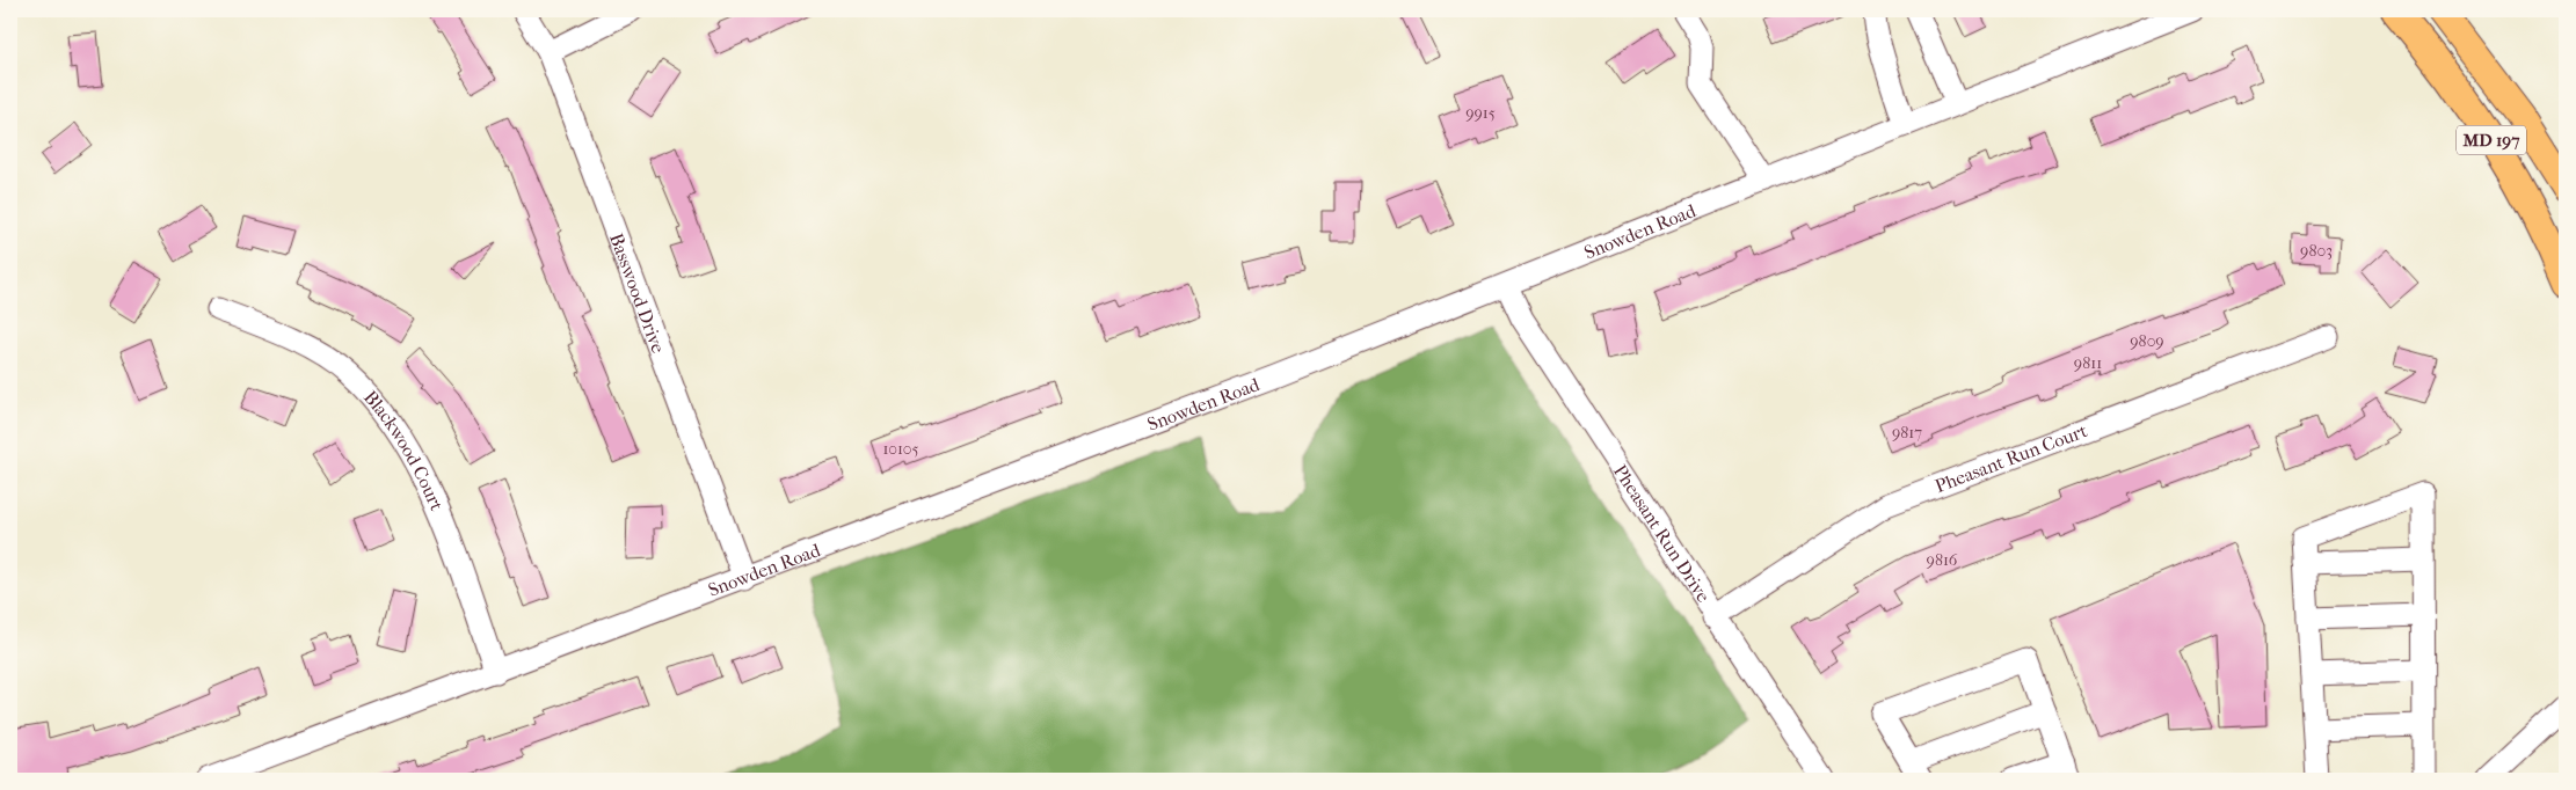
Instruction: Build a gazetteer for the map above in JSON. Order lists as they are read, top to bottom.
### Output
{
  "streets": {
    "main road": ["MD 197"],
    "street": [
      "Snowden Road",
      "Basswood Drive",
      "Blackwood Court",
      "Pheasant Run Court",
      "Pheasant Run Drive"
    ]
  },
  "crossings": [
    ["Snowden Road", "Basswood Drive"],
    ["Snowden Road", "Blackwood Court"],
    ["Snowden Road", "Pheasant Run Drive"],
    ["Pheasant Run Court", "Pheasant Run Drive"]
  ],
  "house_numbers": [
    "9915",
    "9803",
    "9809",
    "9811",
    "9817",
    "10105",
    "9816"
  ]
}
